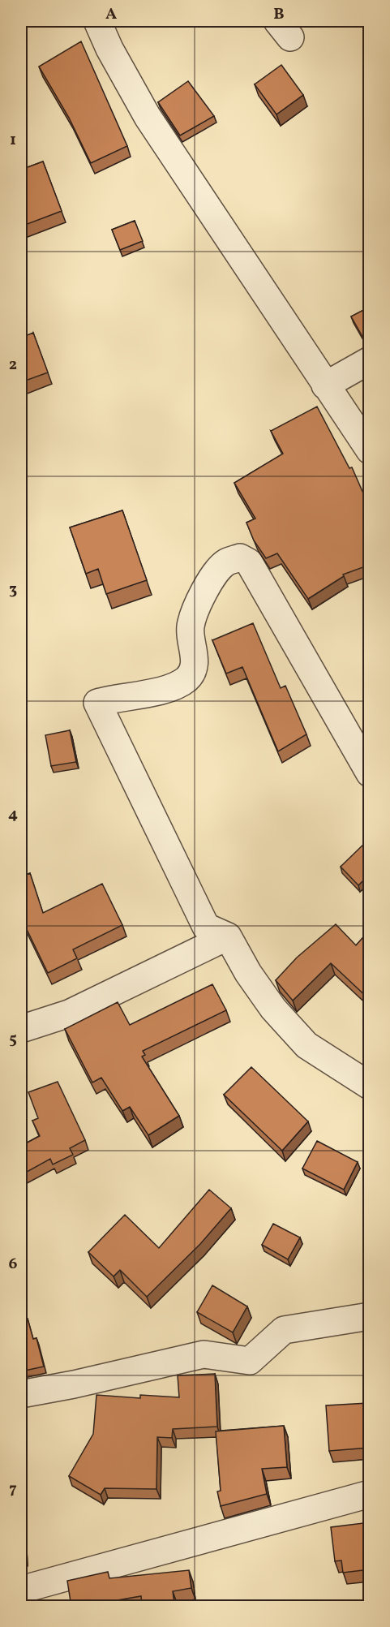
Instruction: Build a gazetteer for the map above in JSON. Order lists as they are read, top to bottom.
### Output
{
  "grid": {
    "columns": ["A", "B"],
    "rows": [
      "1",
      "2",
      "3",
      "4",
      "5",
      "6",
      "7"
    ]
  }
}
